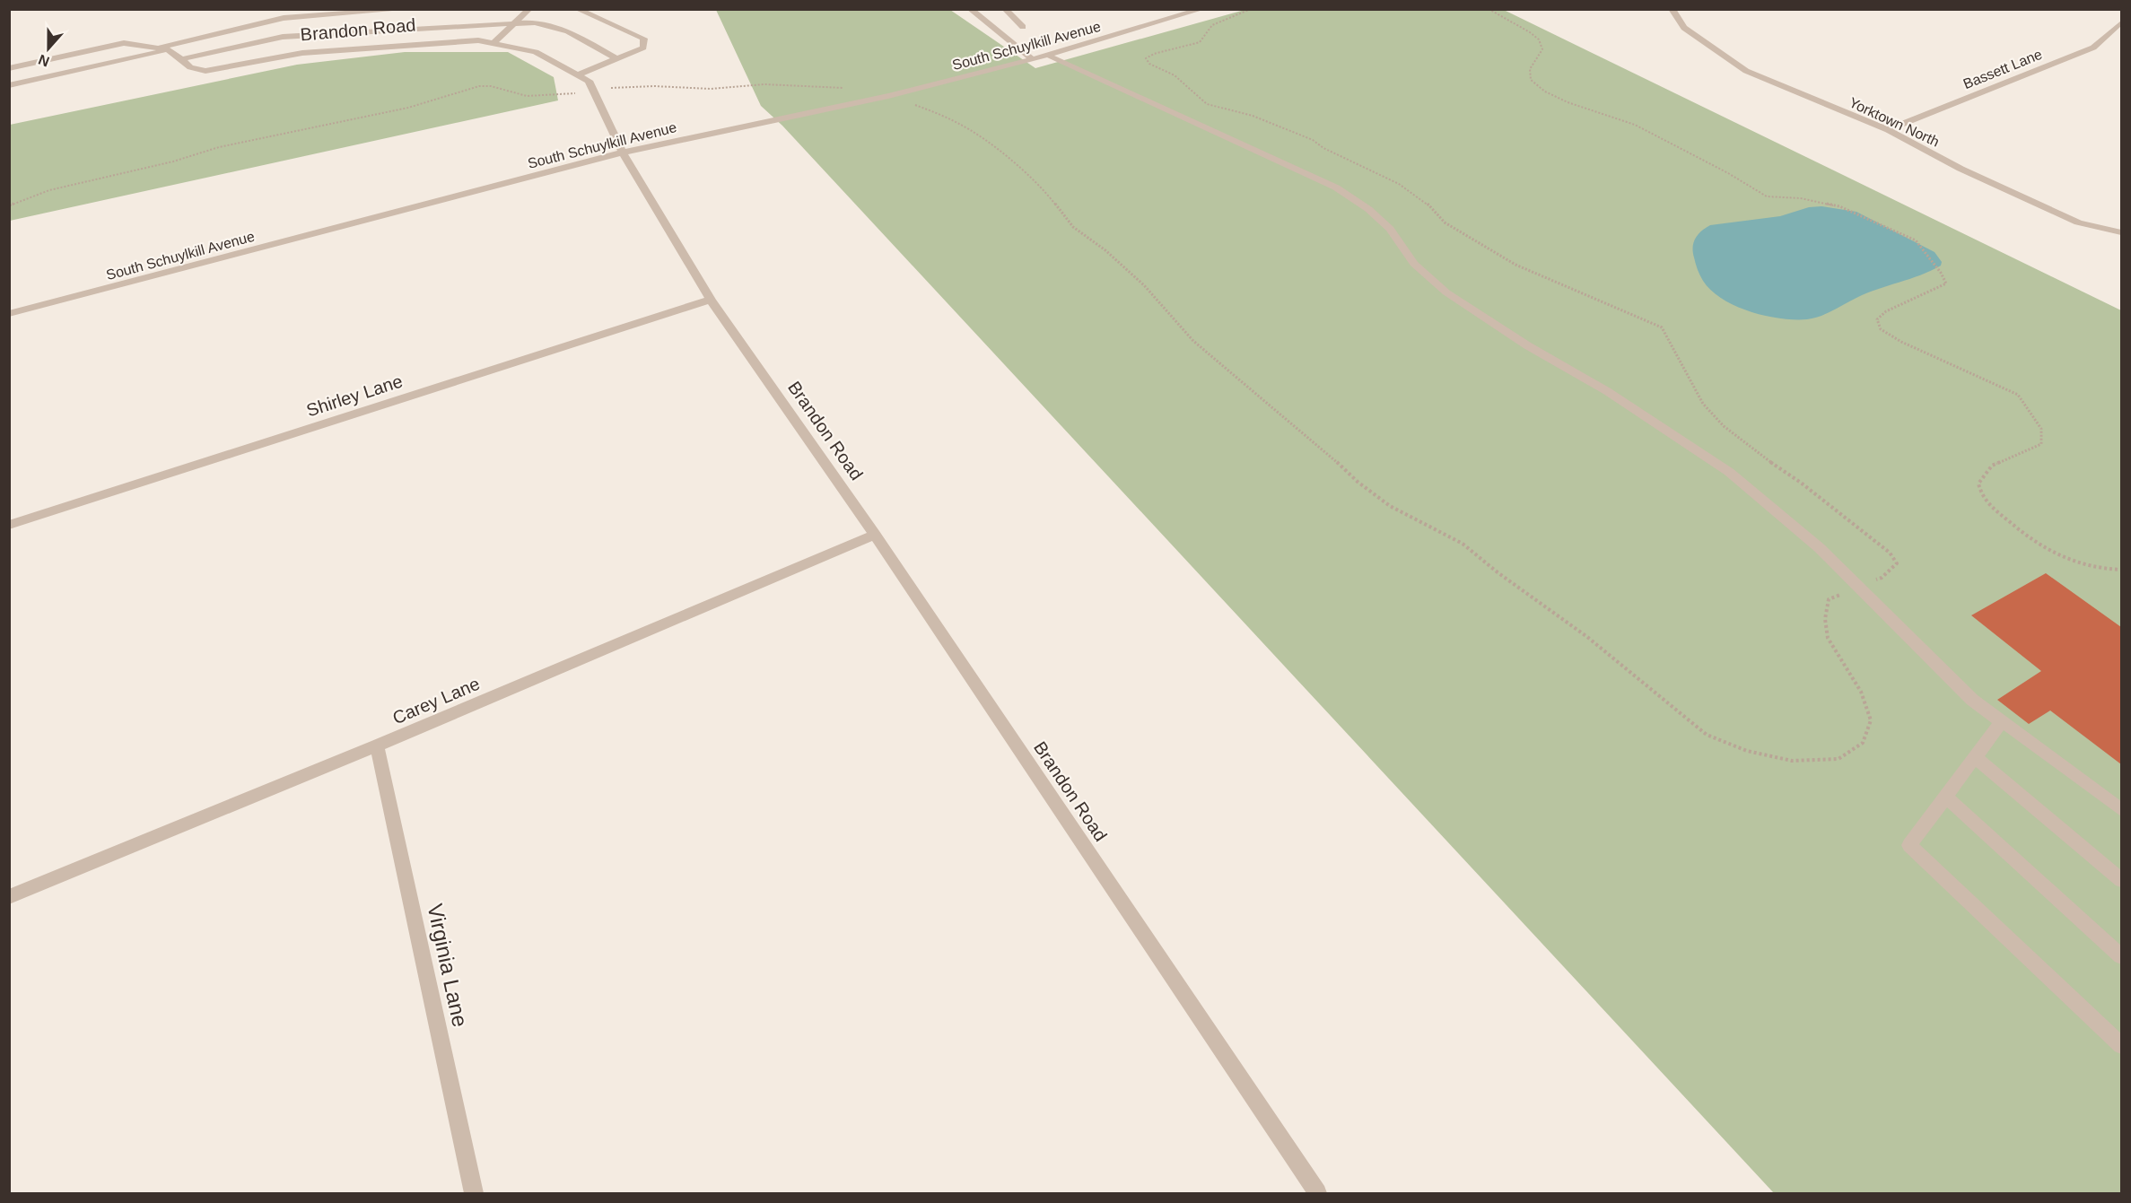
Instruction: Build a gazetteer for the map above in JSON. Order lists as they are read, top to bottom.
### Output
{
  "streets": {
    "street": [
      "Brandon Road",
      "South Schuylkill Avenue",
      "Bassett Lane",
      "Yorktown North",
      "Shirley Lane",
      "Carey Lane",
      "Virginia Lane"
    ]
  },
  "crossings": [
    ["Brandon Road", "South Schuylkill Avenue"],
    ["Brandon Road", "Shirley Lane"],
    ["Brandon Road", "Carey Lane"],
    ["Bassett Lane", "Yorktown North"],
    ["Carey Lane", "Virginia Lane"]
  ],
  "north": "bottom"
}
